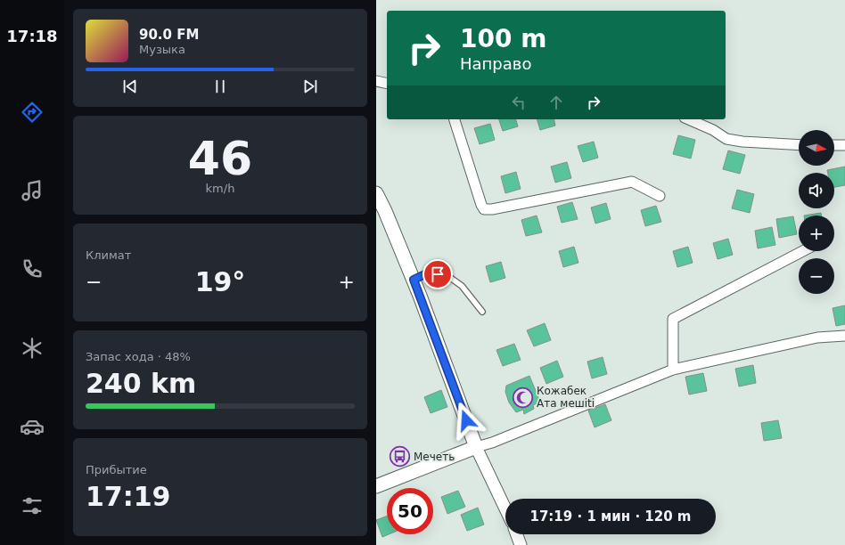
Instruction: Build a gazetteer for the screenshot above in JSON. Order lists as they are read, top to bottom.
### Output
{
  "places": {
    "mosque": ["Кожабек Ата мешiti"],
    "bus stop": ["Мечеть"]
  },
  "north": "right",
  "page": {
    "tabs": "17:18",
    "turn": ["100 m", "Направо"],
    "song": ["90.0 FM", "Музыка"],
    "tile": [
      ["46", "km/h"],
      "Климат",
      ["Запас хода · 48%", "240 km"],
      ["Прибытие", "17:19"]
    ],
    "map_buttons": ["+", "−"],
    "heat": ["−", "19°", "+"],
    "limit": "50",
    "trip": "17:19 · 1 мин · 120 m"
  }
}
